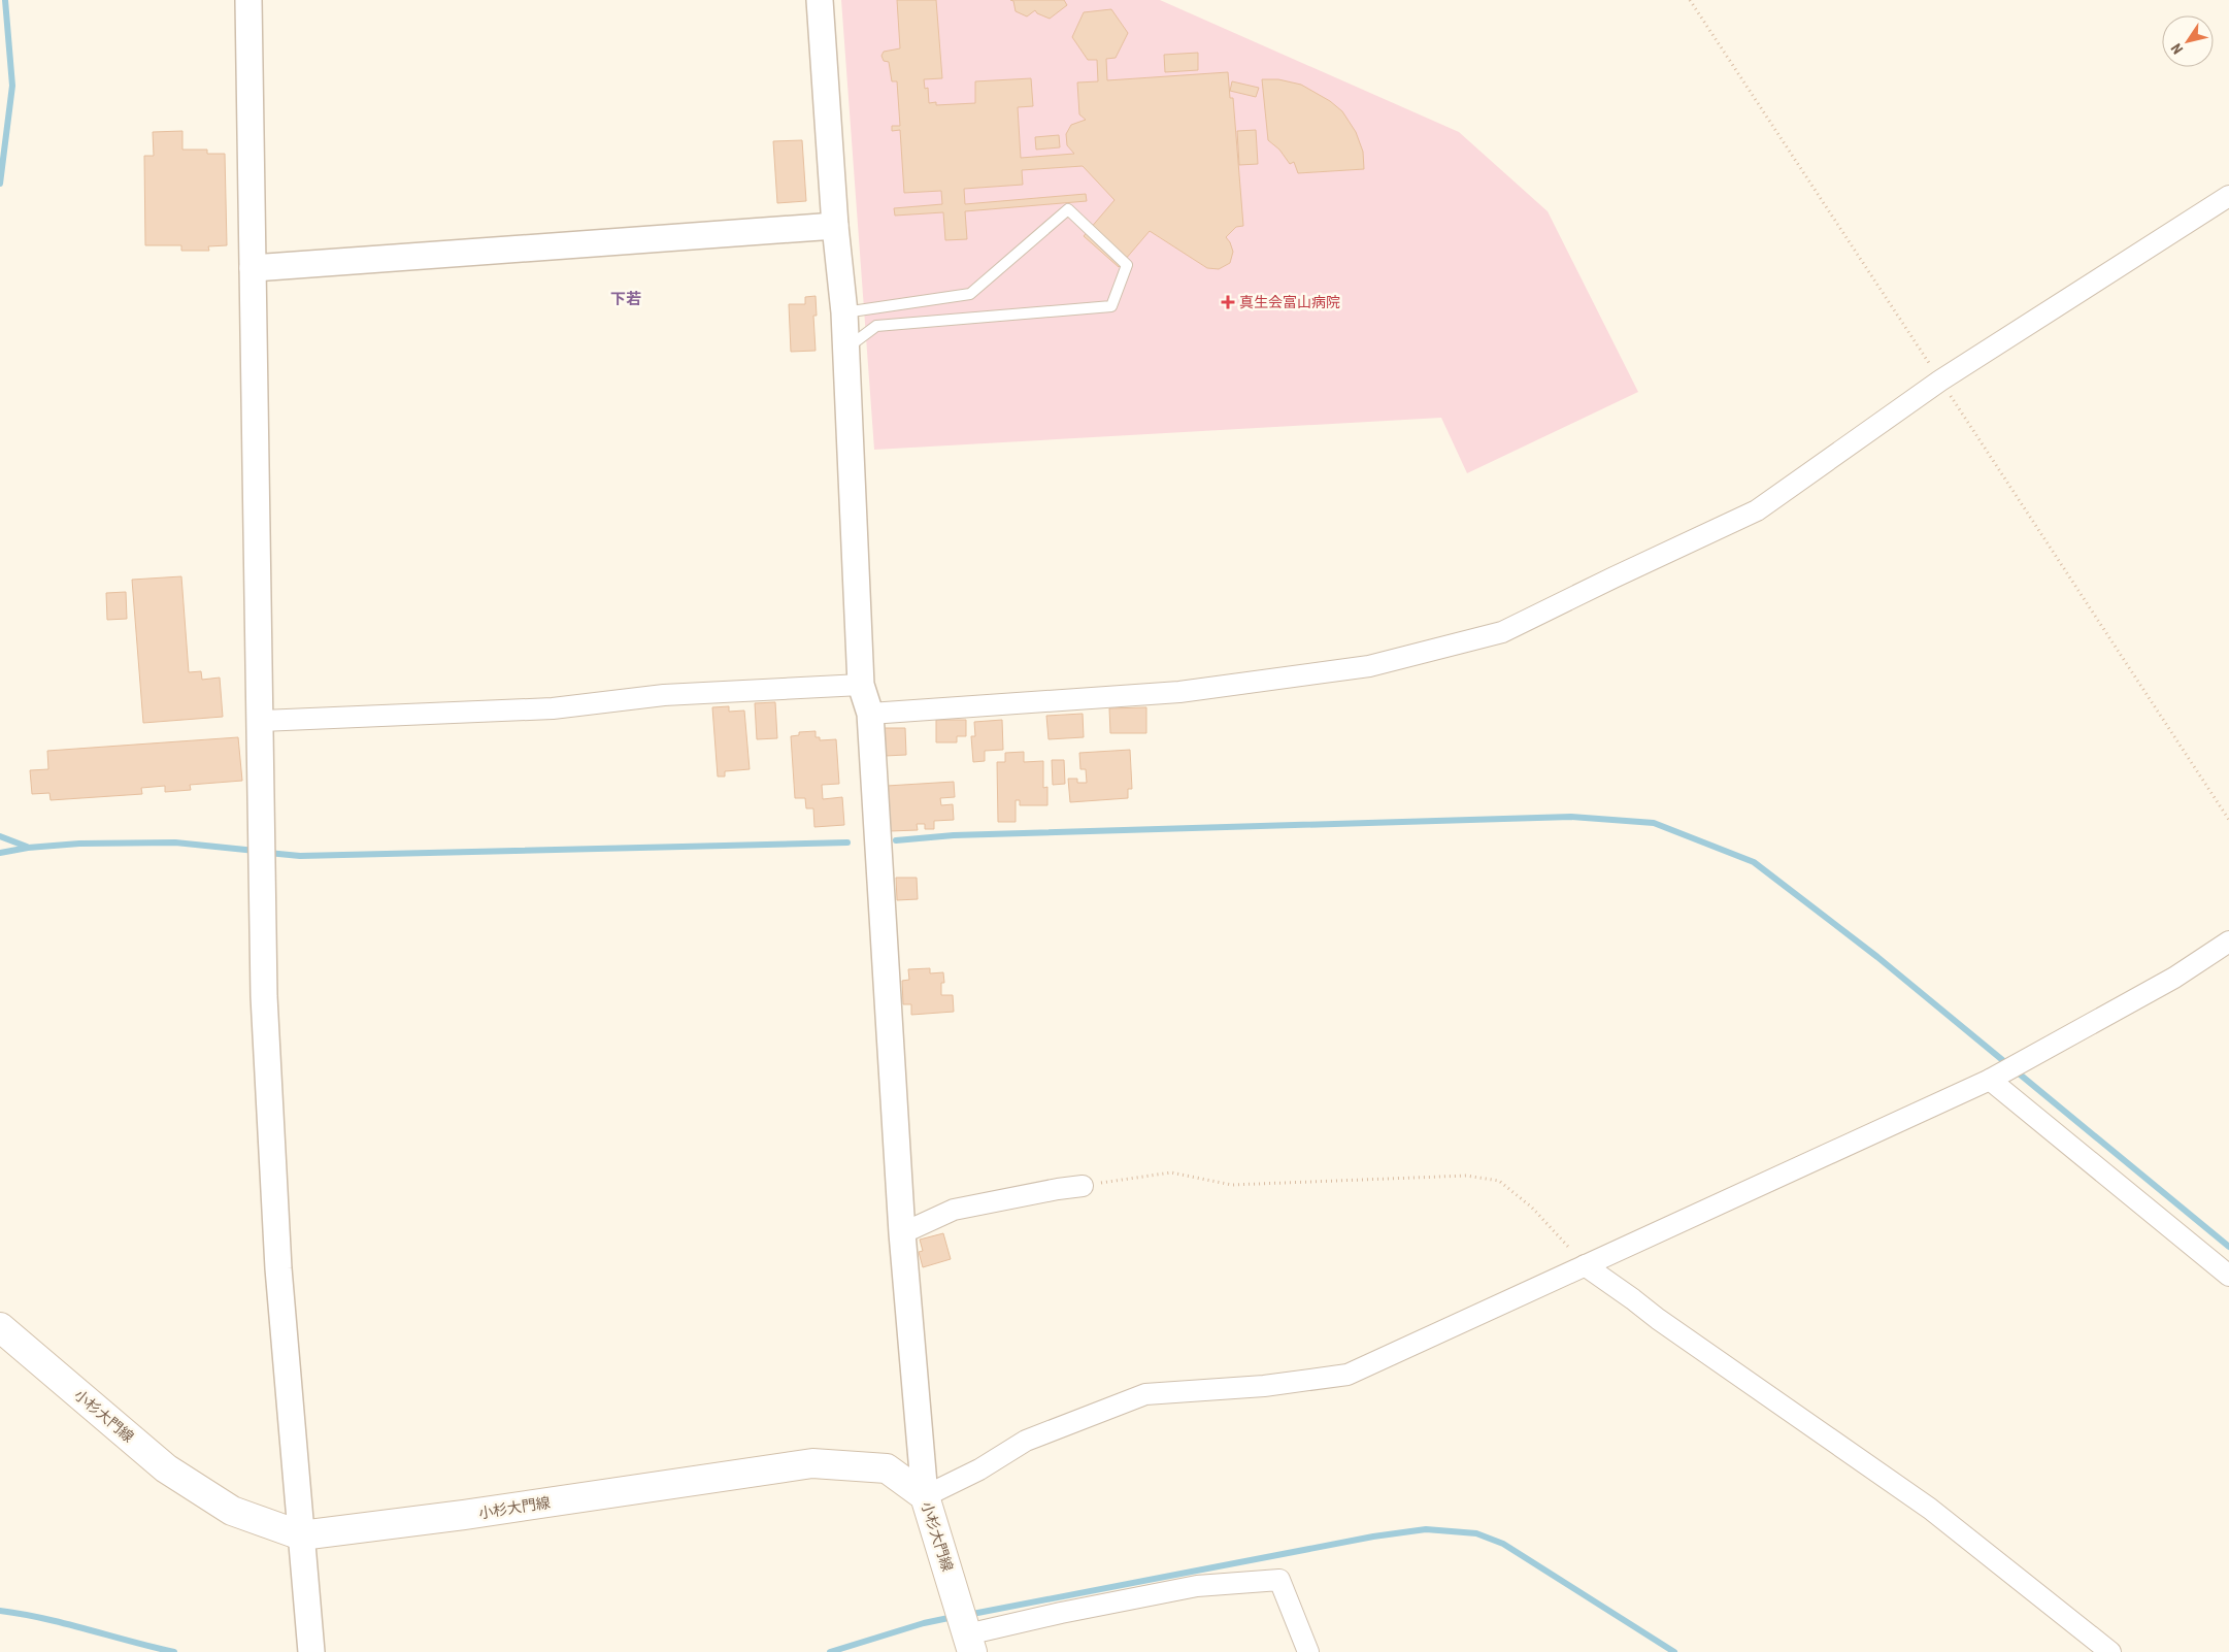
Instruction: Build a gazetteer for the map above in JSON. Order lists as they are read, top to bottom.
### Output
{
  "streets": {
    "main road": ["小杉大門線"]
  },
  "districts": ["下若"],
  "places": {
    "health": ["真生会富山病院"]
  },
  "north": "bottom left"
}
